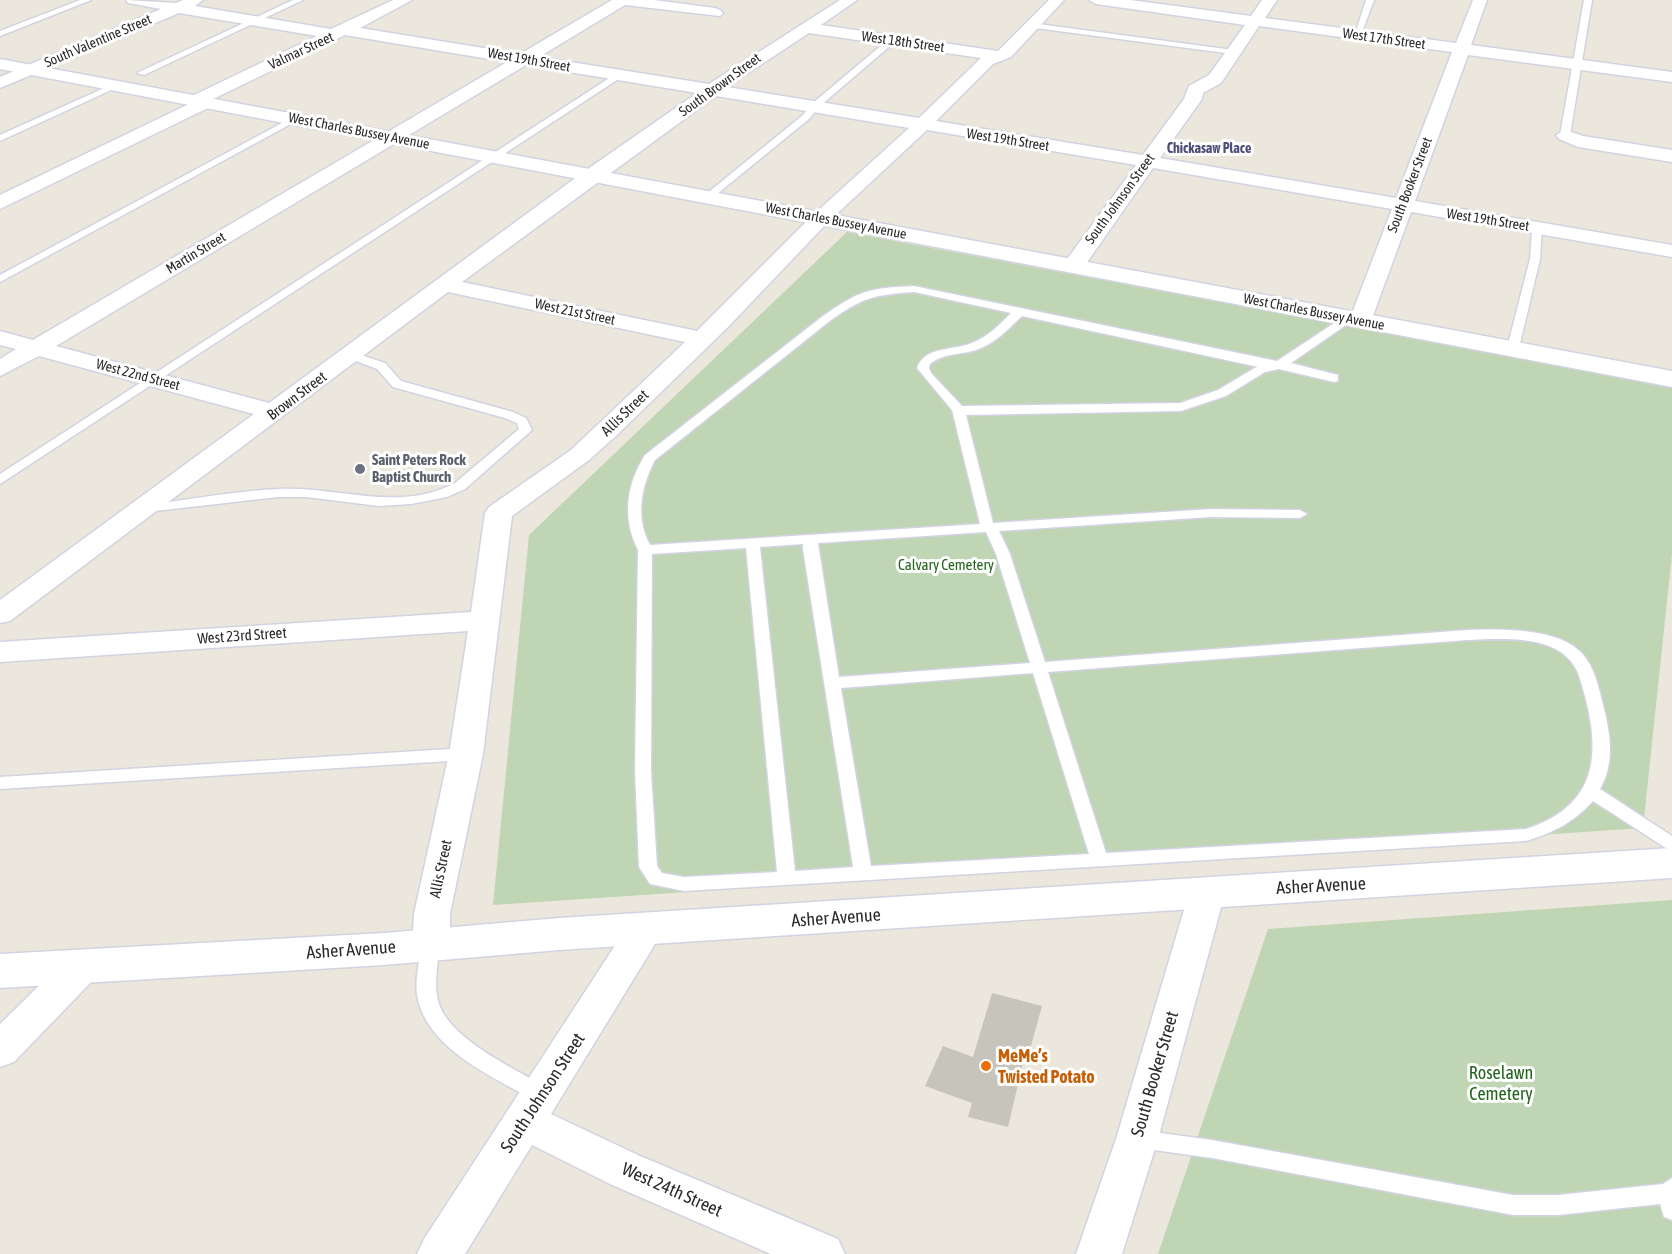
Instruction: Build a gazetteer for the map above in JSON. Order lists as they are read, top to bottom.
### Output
{
  "streets": {
    "street": [
      "West 17th Street",
      "South Valentine Street",
      "West 18th Street",
      "Valmar Street",
      "West 19th Street",
      "South Brown Street",
      "West Charles Bussey Avenue",
      "South Booker Street",
      "South Johnson Street",
      "Martin Street",
      "West 21st Street",
      "West 22nd Street",
      "Brown Street",
      "Allis Street",
      "West 23rd Street",
      "Asher Avenue",
      "West 24th Street"
    ]
  },
  "crossings": [
    ["West 17th Street", "South Booker Street"],
    ["West 17th Street", "South Johnson Street"],
    ["South Valentine Street", "West 19th Street"],
    ["South Valentine Street", "West Charles Bussey Avenue"],
    ["West 18th Street", "South Brown Street"],
    ["West 18th Street", "Allis Street"],
    ["Valmar Street", "West 19th Street"],
    ["Valmar Street", "West Charles Bussey Avenue"],
    ["West 19th Street", "South Brown Street"],
    ["West 19th Street", "South Booker Street"],
    ["West 19th Street", "South Johnson Street"],
    ["West 19th Street", "Martin Street"],
    ["West 19th Street", "Allis Street"],
    ["South Brown Street", "West Charles Bussey Avenue"],
    ["South Brown Street", "Brown Street"],
    ["West Charles Bussey Avenue", "South Booker Street"],
    ["West Charles Bussey Avenue", "South Johnson Street"],
    ["West Charles Bussey Avenue", "Martin Street"],
    ["West Charles Bussey Avenue", "Brown Street"],
    ["West Charles Bussey Avenue", "Allis Street"],
    ["South Booker Street", "Asher Avenue"],
    ["South Johnson Street", "Asher Avenue"],
    ["South Johnson Street", "West 24th Street"],
    ["Martin Street", "West 22nd Street"],
    ["West 21st Street", "Brown Street"],
    ["West 21st Street", "Allis Street"],
    ["West 22nd Street", "Brown Street"],
    ["Allis Street", "West 23rd Street"],
    ["Allis Street", "Asher Avenue"]
  ],
  "districts": ["Chickasaw Place"],
  "parks": ["Calvary Cemetery", "Roselawn Cemetery"],
  "places": ["Saint Peters Rock Baptist Church", "MeMe’s Twisted Potato"]
}
